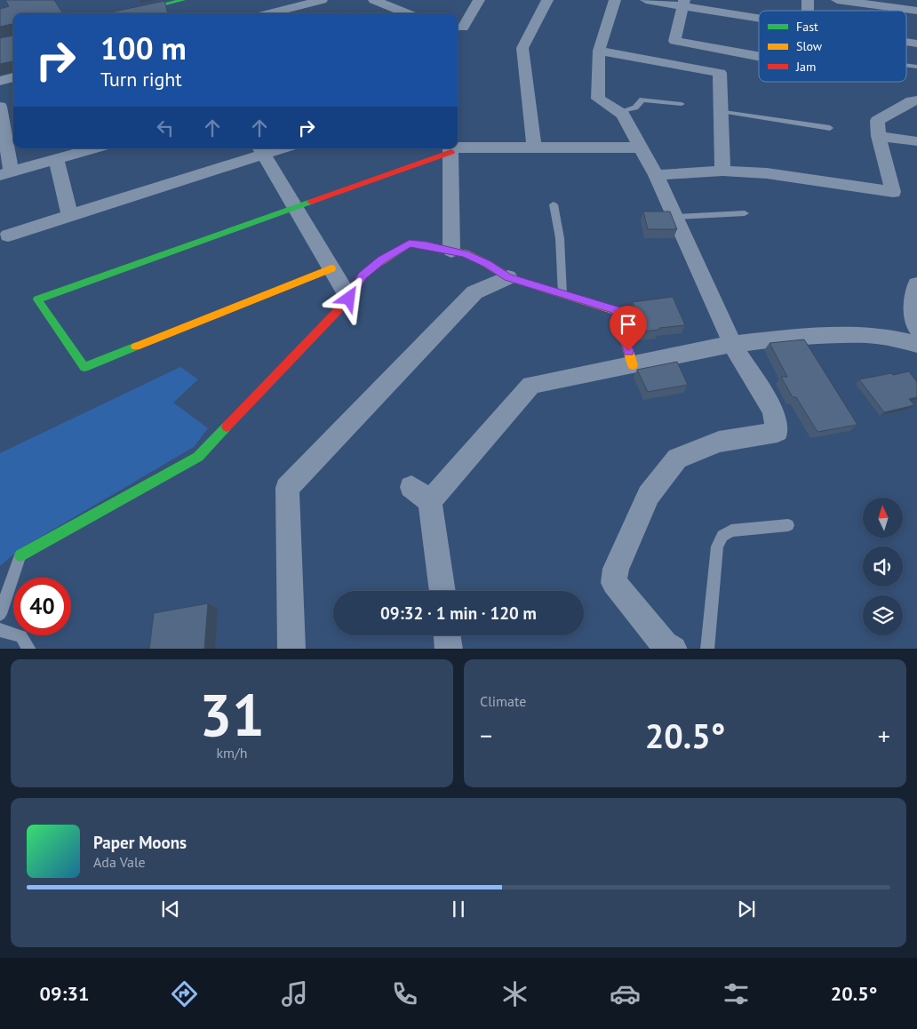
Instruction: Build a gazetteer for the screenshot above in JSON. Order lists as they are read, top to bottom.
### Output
{
  "legend": ["Fast", "Slow", "Jam"],
  "north": "top",
  "page": {
    "turn": ["100 m", "Turn right"],
    "limit": "40",
    "trip": "09:32 · 1 min · 120 m",
    "tile": [
      ["31", "km/h"],
      "Climate"
    ],
    "heat": ["−", "20.5°", "+"],
    "song": ["Paper Moons", "Ada Vale"],
    "tabs": ["09:31", "20.5°"]
  }
}
